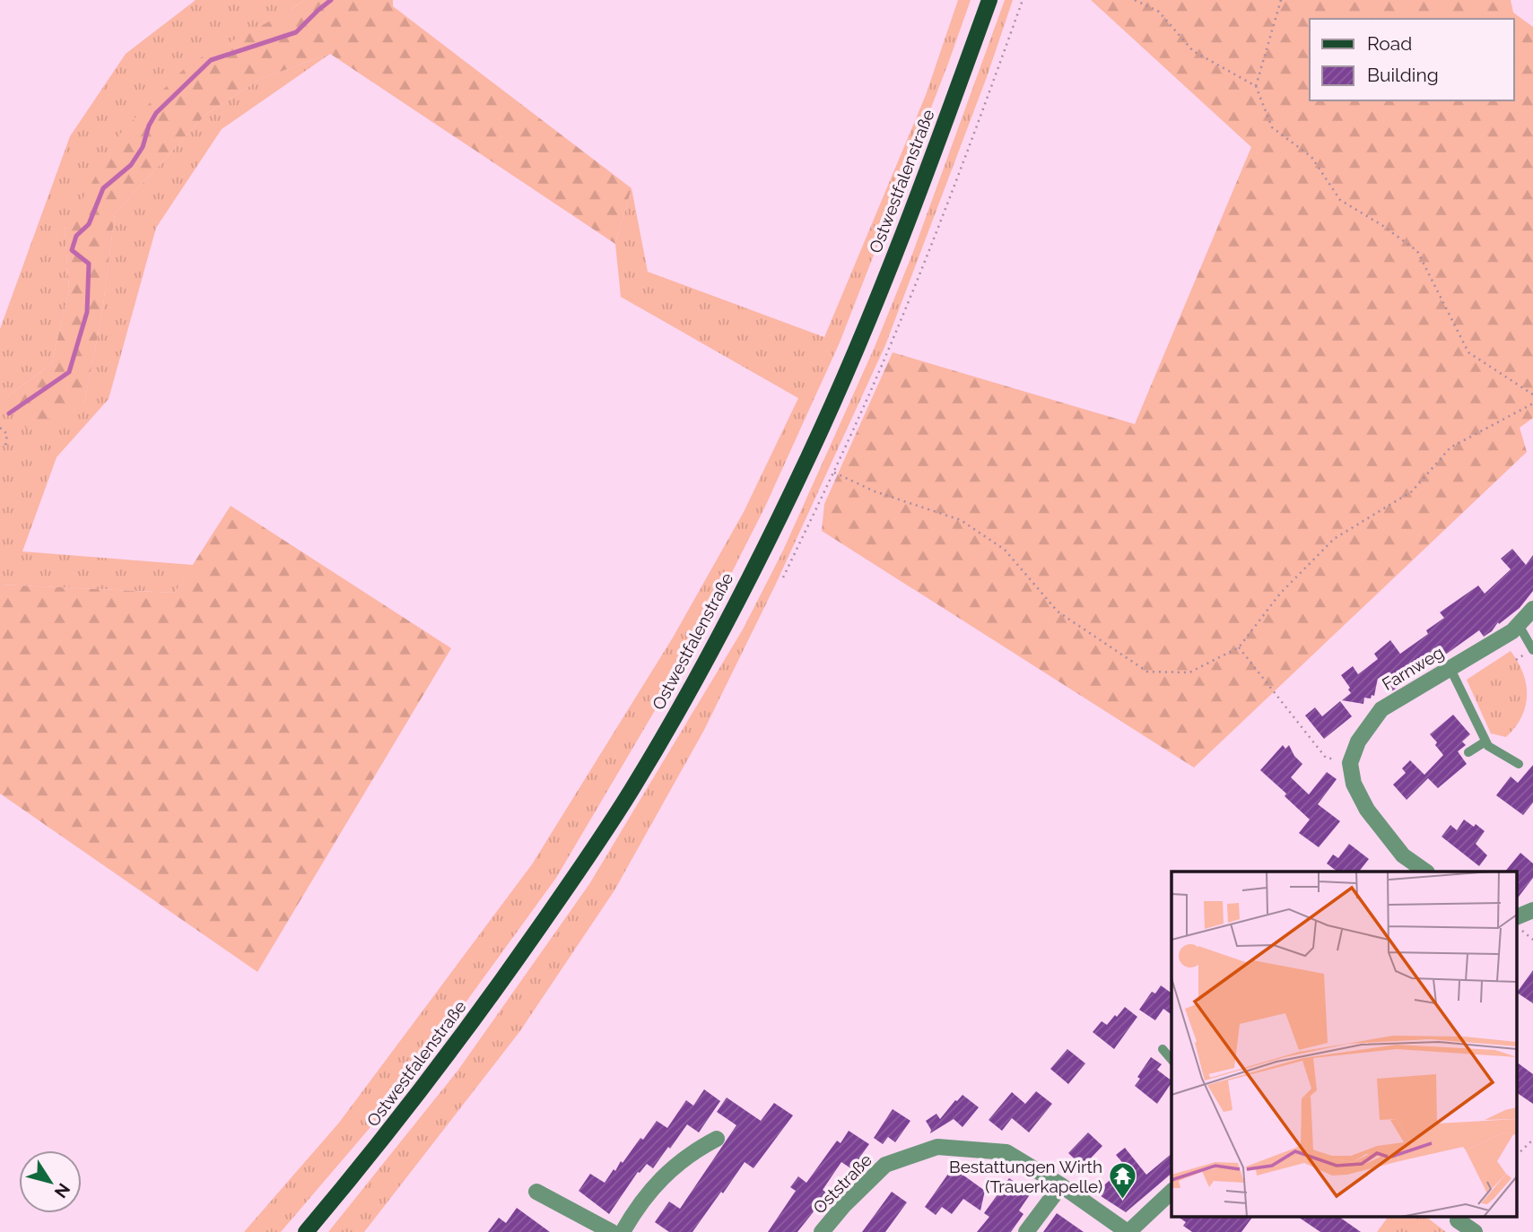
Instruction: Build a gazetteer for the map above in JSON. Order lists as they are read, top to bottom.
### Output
{
  "streets": {
    "main road": ["Ostwestfalenstraße"],
    "street": ["Farnweg", "Oststraße"]
  },
  "places": {
    "temple": ["Bestattungen Wirth (Trauerkapelle)"]
  },
  "legend": ["Road", "Building"],
  "north": "bottom right"
}
